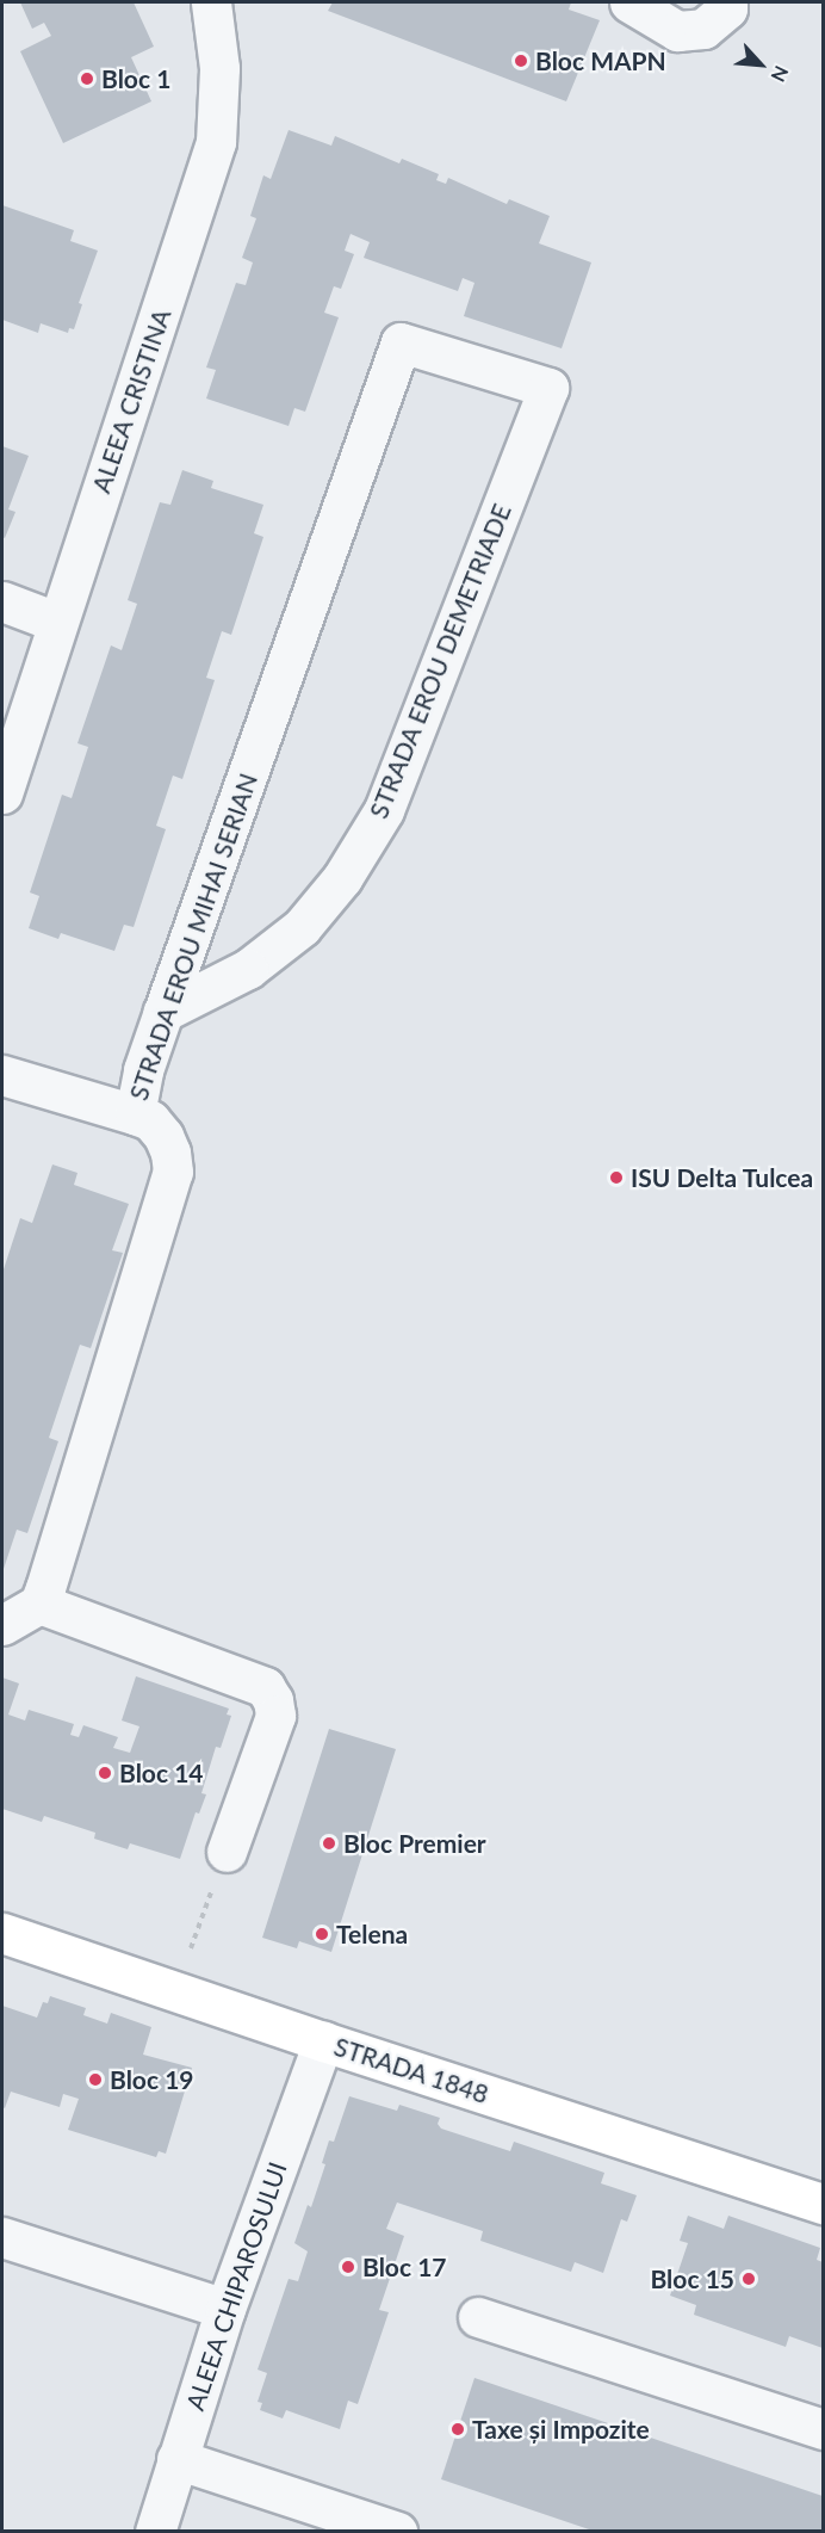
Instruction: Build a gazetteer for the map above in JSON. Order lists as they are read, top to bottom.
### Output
{
  "streets": {
    "main road": ["STRADA 1848"],
    "street": [
      "ALEEA CRISTINA",
      "STRADA EROU DEMETRIADE",
      "STRADA EROU MIHAI SERIAN",
      "ALEEA CHIPAROSULUI"
    ]
  },
  "crossings": [
    ["STRADA EROU DEMETRIADE", "STRADA EROU MIHAI SERIAN"],
    ["STRADA 1848", "ALEEA CHIPAROSULUI"]
  ],
  "places": [
    "Bloc MAPN",
    "Bloc 1",
    "ISU Delta Tulcea",
    "Bloc 14",
    "Bloc Premier",
    "Telena",
    "Bloc 19",
    "Bloc 17",
    "Bloc 15",
    "Taxe și Impozite"
  ],
  "north": "bottom right"
}
